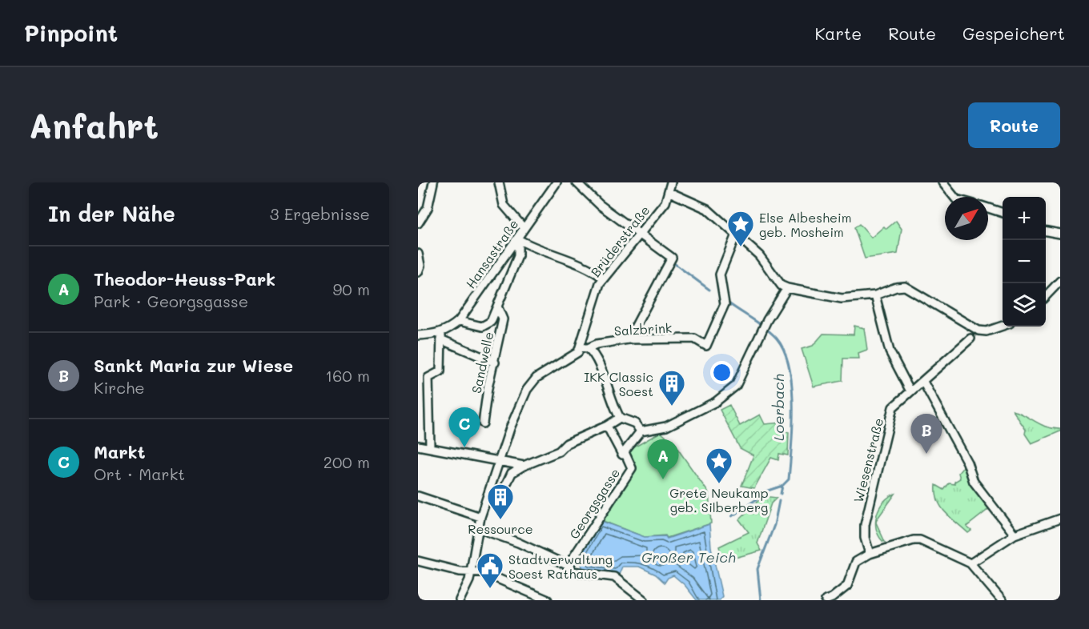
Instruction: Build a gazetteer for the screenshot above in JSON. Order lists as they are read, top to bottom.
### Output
{
  "streets": {
    "street": [
      "Brüderstraße",
      "Hansastraße",
      "Salzbrink",
      "Sandwelle",
      "Wiesenstraße",
      "Georgsgasse"
    ]
  },
  "crossings": [
    ["Brüderstraße", "Salzbrink"],
    ["Hansastraße", "Sandwelle"]
  ],
  "water": ["Loerbach", "Großer Teich"],
  "places": {
    "place": ["Else Albesheim geb. Mosheim", "Grete Neukamp geb. Silberberg"],
    "building": ["IKK Classic Soest", "Ressource"],
    "public building": ["Stadtverwaltung Soest Rathaus"]
  },
  "north": "top right",
  "page": {
    "header": "Pinpoint",
    "nav": ["Karte", "Route", "Gespeichert"],
    "buttons": "Route",
    "title": "Anfahrt",
    "heading": ["In der Nähe", "3 Ergebnisse"],
    "map_buttons": ["+", "−"],
    "list": [
      {
        "mark": "A",
        "name": "Theodor-Heuss-Park",
        "note": "Park · Georgsgasse",
        "value": "90 m"
      },
      {
        "mark": "B",
        "name": "Sankt Maria zur Wiese",
        "note": "Kirche",
        "value": "160 m"
      },
      {
        "mark": "C",
        "name": "Markt",
        "note": "Ort · Markt",
        "value": "200 m"
      }
    ],
    "pins": ["C", "B", "A"]
  }
}
